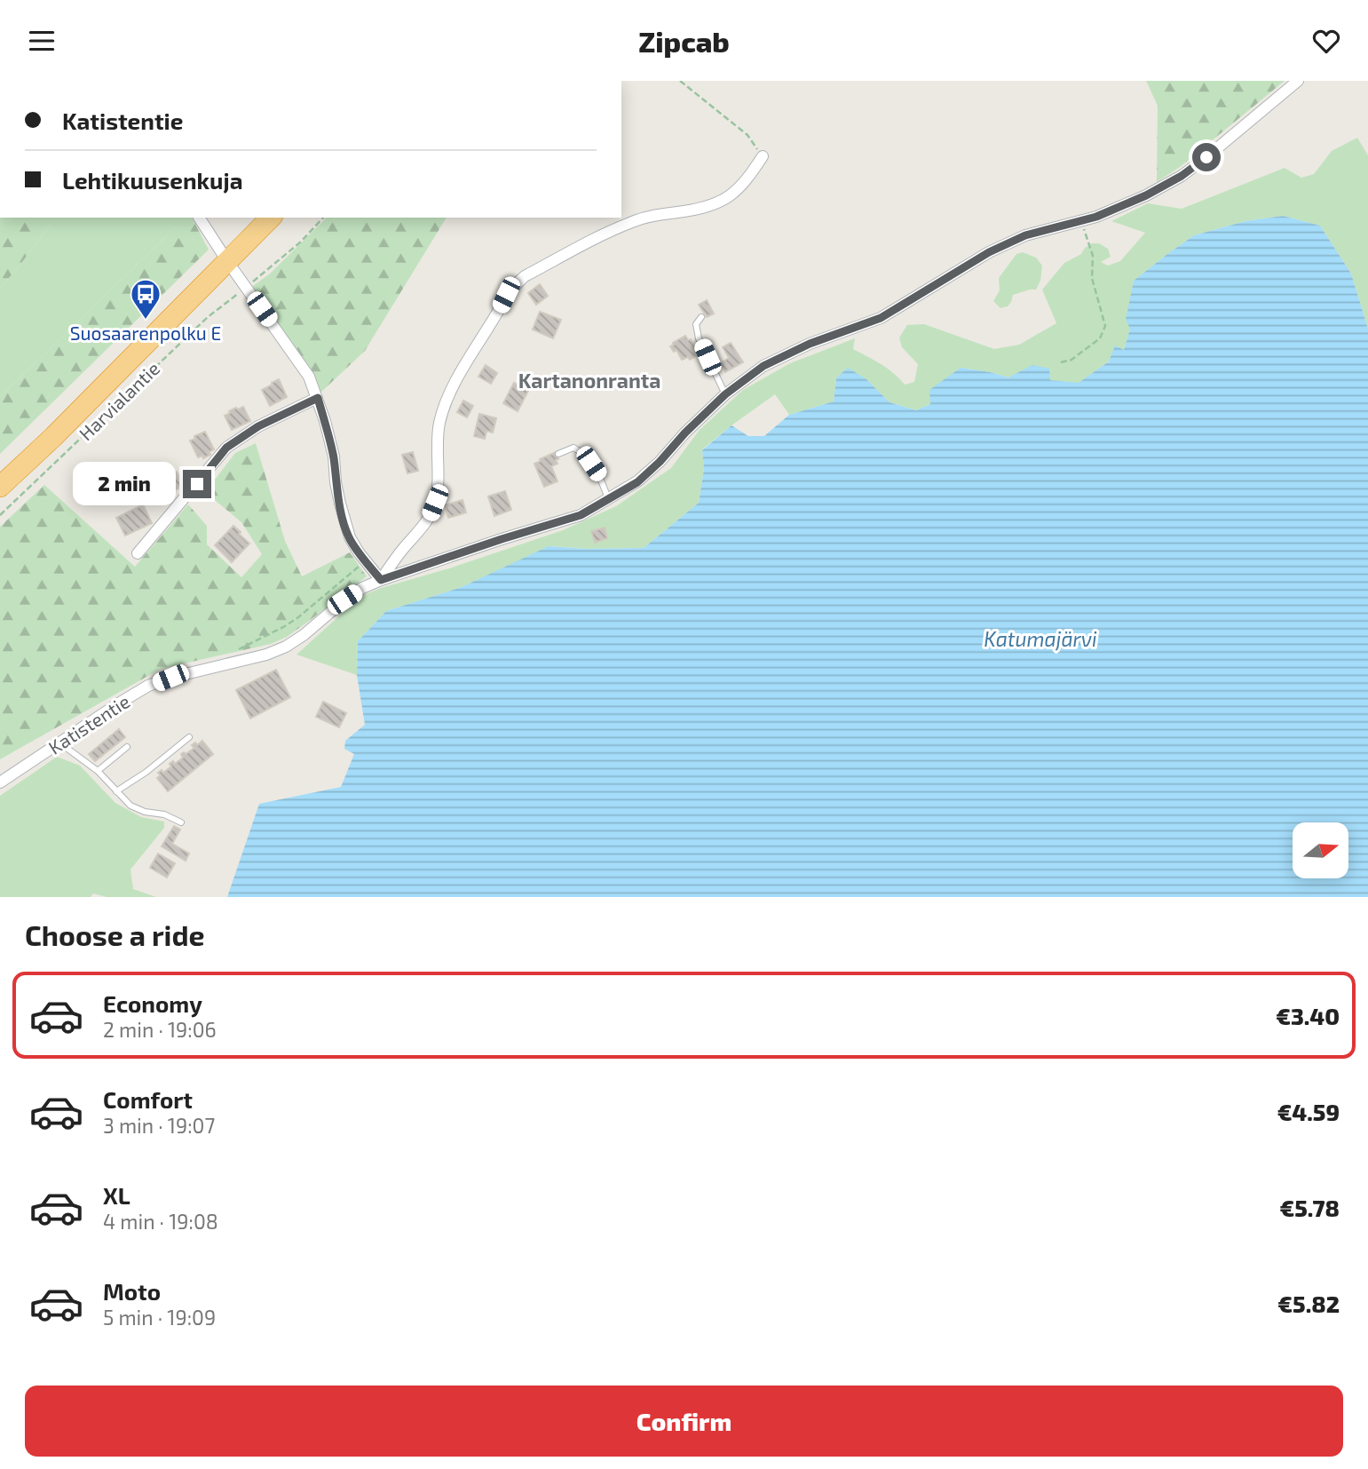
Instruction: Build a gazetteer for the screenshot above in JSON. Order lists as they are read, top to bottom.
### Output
{
  "streets": {
    "highway": ["Harvialantie"],
    "street": ["Katistentie"]
  },
  "districts": ["Kartanonranta"],
  "water": ["Katumajärvi"],
  "places": {
    "bus stop": ["Suosaarenpolku E"]
  },
  "north": "right",
  "page": {
    "header": "Zipcab",
    "banner": ["Katistentie", "Lehtikuusenkuja"],
    "bubble": "2 min",
    "heading": "Choose a ride",
    "list": [
      {
        "name": "Economy",
        "note": "2 min · 19:06",
        "value": "€3.40"
      },
      {
        "name": "Comfort",
        "note": "3 min · 19:07",
        "value": "€4.59"
      },
      {
        "name": "XL",
        "note": "4 min · 19:08",
        "value": "€5.78"
      },
      {
        "name": "Moto",
        "note": "5 min · 19:09",
        "value": "€5.82"
      }
    ],
    "buttons": "Confirm"
  }
}
